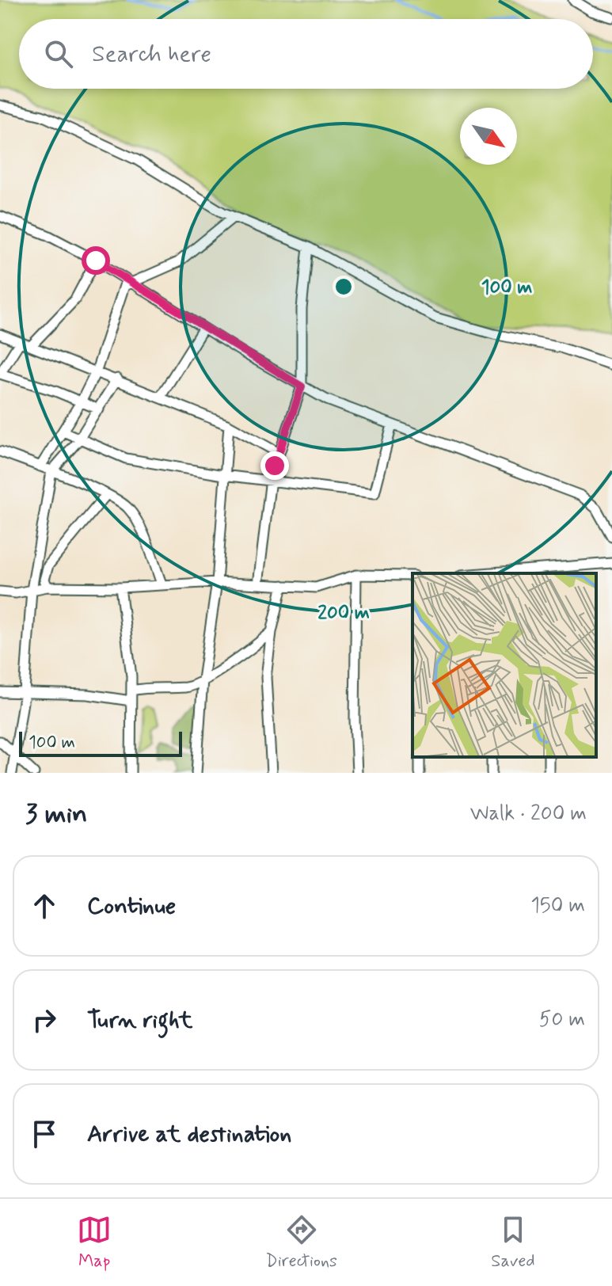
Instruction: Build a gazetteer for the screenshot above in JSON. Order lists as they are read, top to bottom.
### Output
{
  "scale_bar": "100 m",
  "north": "bottom right",
  "page": {
    "search": "Search here",
    "scale": "100 m",
    "heading": ["3 min", "Walk · 200 m"],
    "list": [
      ["Continue", "150 m"],
      ["Turn right", "50 m"],
      "Arrive at destination"
    ],
    "nav": ["Map", "Directions", "Saved"]
  },
  "rings": ["100 m", "200 m"]
}
